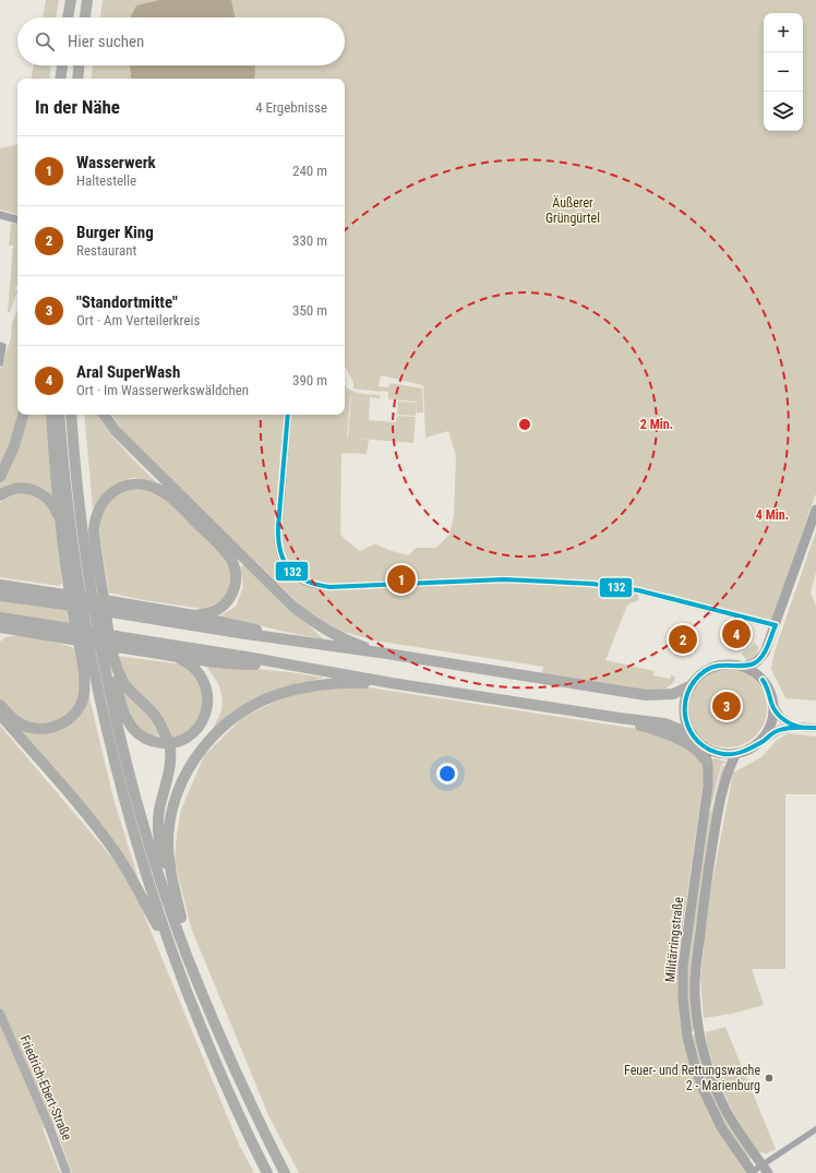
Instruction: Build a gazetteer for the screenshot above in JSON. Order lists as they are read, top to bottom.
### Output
{
  "streets": {
    "main road": ["Militärringstraße", "Friedrich-Ebert-Straße"]
  },
  "parks": ["Äußerer Grüngürtel"],
  "places": ["Feuer- und Rettungswache 2 - Marienburg"],
  "lines": ["transit line 132"],
  "page": {
    "map_buttons": ["+", "−"],
    "search": "Hier suchen",
    "heading": ["In der Nähe", "4 Ergebnisse"],
    "list": [
      {
        "mark": "1",
        "name": "Wasserwerk",
        "note": "Haltestelle",
        "value": "240 m"
      },
      {
        "mark": "2",
        "name": "Burger King",
        "note": "Restaurant",
        "value": "330 m"
      },
      {
        "mark": "3",
        "name": "\"Standortmitte\"",
        "note": "Ort · Am Verteilerkreis",
        "value": "350 m"
      },
      {
        "mark": "4",
        "name": "Aral SuperWash",
        "note": "Ort · Im Wasserwerkswäldchen",
        "value": "390 m"
      }
    ],
    "pins": [
      "1",
      "4",
      "2",
      "3"
    ]
  },
  "rings": ["2 Min.", "4 Min."]
}
